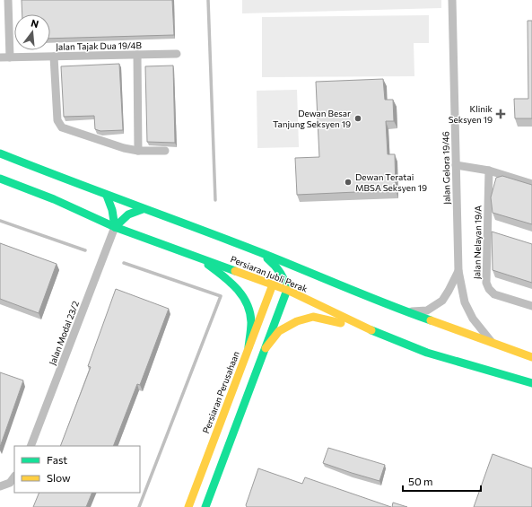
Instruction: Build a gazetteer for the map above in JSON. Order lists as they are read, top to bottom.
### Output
{
  "streets": {
    "main road": ["Persiaran Jubli Perak", "Persiaran Perusahaan"],
    "street": [
      "Jalan Tajak Dua 19/4B",
      "Jalan Gelora 19/46",
      "Jalan Nelayan 19/A",
      "Jalan Modal 23/2"
    ]
  },
  "crossings": [
    ["Jalan Gelora 19/46", "Persiaran Jubli Perak"],
    ["Persiaran Jubli Perak", "Jalan Modal 23/2"],
    ["Persiaran Jubli Perak", "Persiaran Perusahaan"]
  ],
  "places": {
    "health": ["Klinik Seksyen 19"],
    "other": ["Dewan Besar Tanjung Seksyen 19", "Dewan Teratai MBSA Seksyen 19"]
  },
  "legend": ["Fast", "Slow"],
  "scale_bar": "50 m",
  "north": "top"
}
